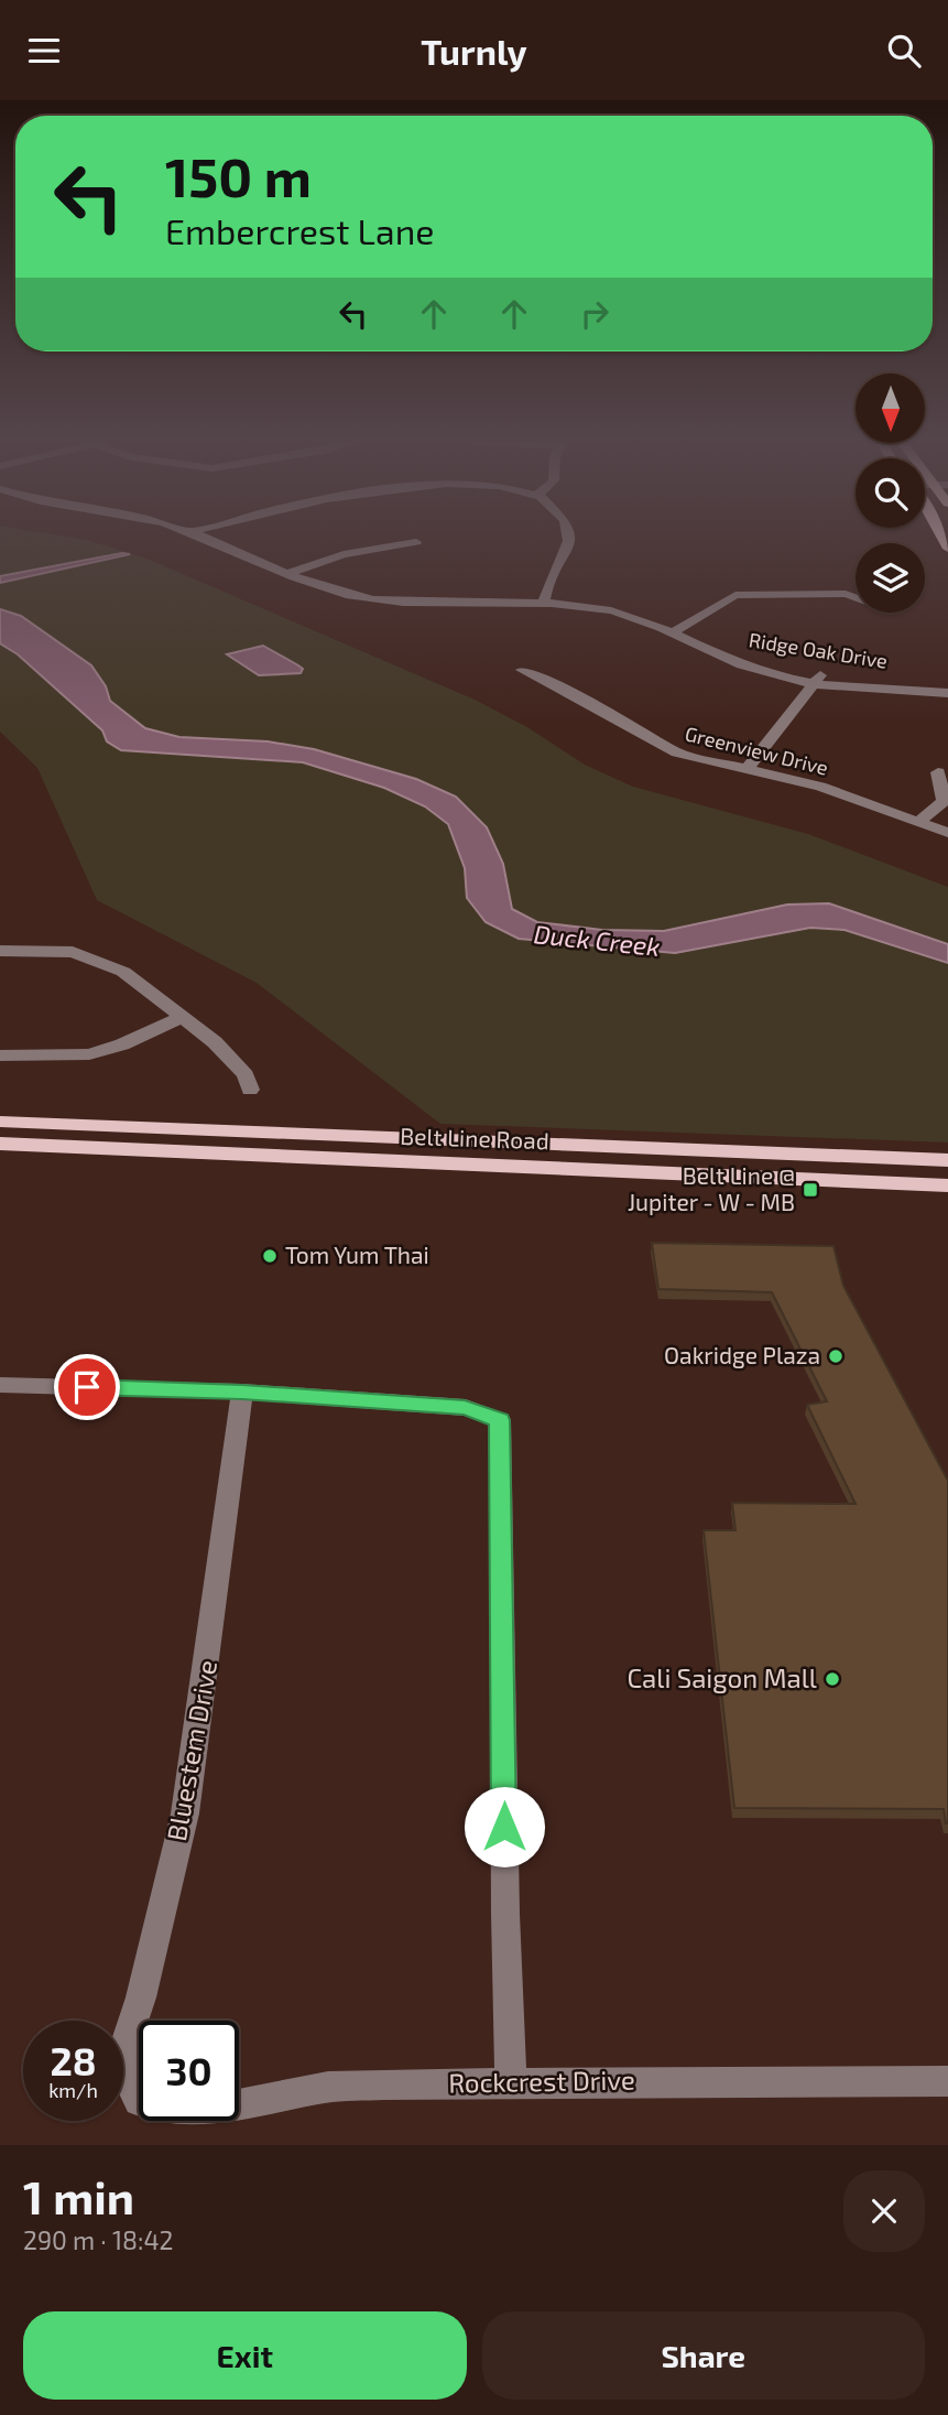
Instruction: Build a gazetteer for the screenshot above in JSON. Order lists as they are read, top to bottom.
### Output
{
  "streets": {
    "main road": ["Belt Line Road"],
    "street": [
      "Ridge Oak Drive",
      "Greenview Drive",
      "Bluestem Drive",
      "Rockcrest Drive"
    ]
  },
  "water": ["Duck Creek"],
  "places": {
    "transit": ["Belt Line @ Jupiter - W - MB"],
    "other": ["Tom Yum Thai", "Oakridge Plaza", "Cali Saigon Mall"]
  },
  "north": "bottom",
  "page": {
    "header": "Turnly",
    "turn": ["150 m", "Embercrest Lane"],
    "speed": "28 km/h",
    "limit": "30",
    "heading": ["1 min", "290 m · 18:42"],
    "buttons": ["Exit", "Share"]
  }
}
